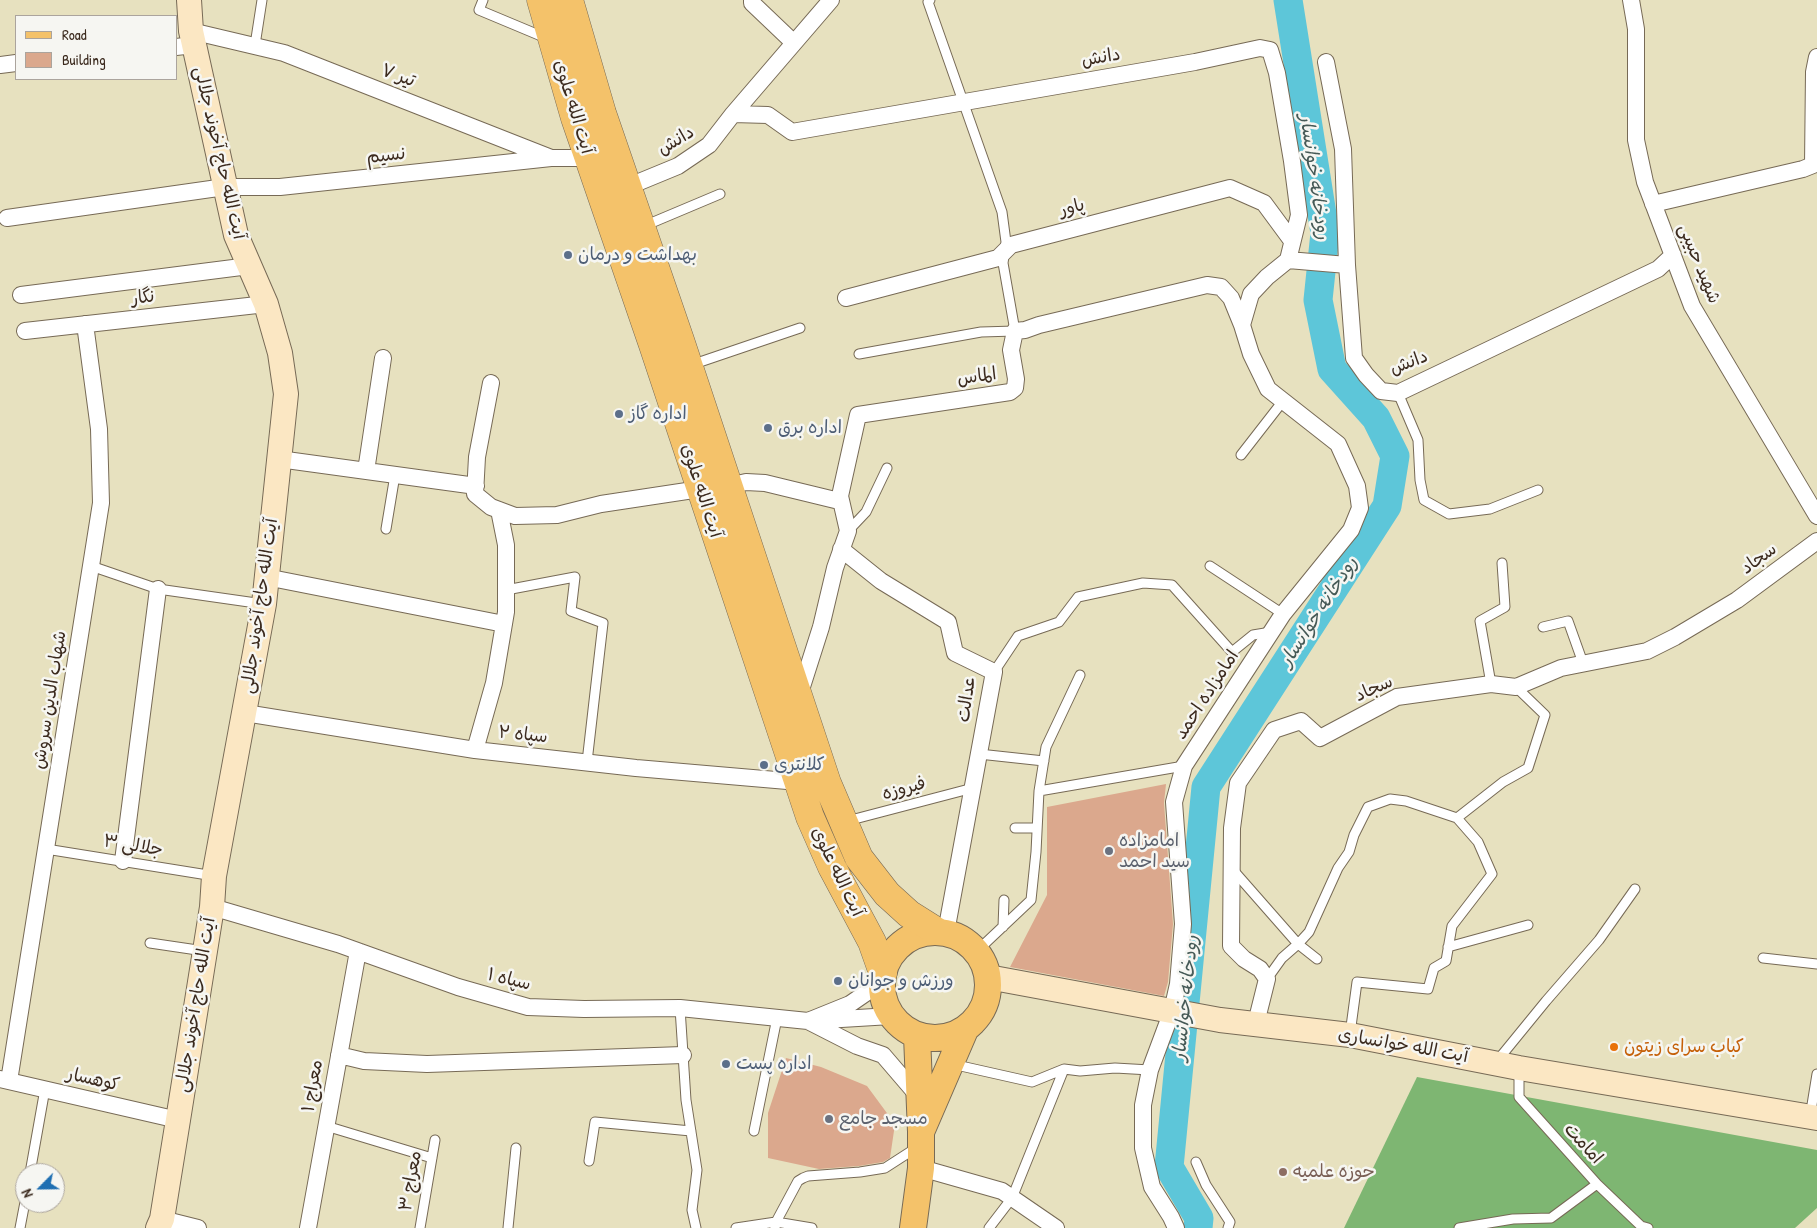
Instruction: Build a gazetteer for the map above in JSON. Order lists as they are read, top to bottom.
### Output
{
  "streets": {
    "highway": ["آیت الله علوی"],
    "street": [
      "دانش",
      "۷ تیر",
      "آیت الله حاج آخوند جلالی",
      "نسیم",
      "پاور",
      "شهید حبیبی",
      "نگار",
      "الماس",
      "سجاد",
      "امامزاده احمد",
      "عدالت",
      "شهاب الدین سروش",
      "سپاه ۲",
      "سپاه ۱",
      "آیت الله خوانساری",
      "کوهسار",
      "معراج ۱"
    ],
    "lane": [
      "فیروزه",
      "جلالی ۳",
      "امامت",
      "معراج ۳"
    ]
  },
  "crossings": [
    ["دانش", "آیت الله علوی"],
    ["دانش", "پاور"],
    ["دانش", "شهید حبیبی"],
    ["۷ تیر", "آیت الله علوی"],
    ["۷ تیر", "آیت الله حاج آخوند جلالی"],
    ["۷ تیر", "نسیم"],
    ["آیت الله علوی", "عدالت"],
    ["آیت الله علوی", "سپاه ۲"],
    ["آیت الله علوی", "فیروزه"],
    ["آیت الله علوی", "آیت الله خوانساری"],
    ["آیت الله حاج آخوند جلالی", "نسیم"],
    ["آیت الله حاج آخوند جلالی", "نگار"],
    ["آیت الله حاج آخوند جلالی", "سپاه ۲"],
    ["آیت الله حاج آخوند جلالی", "جلالی ۳"],
    ["آیت الله حاج آخوند جلالی", "سپاه ۱"],
    ["آیت الله حاج آخوند جلالی", "کوهسار"],
    ["نگار", "شهاب الدین سروش"],
    ["امامزاده احمد", "آیت الله خوانساری"],
    ["عدالت", "فیروزه"],
    ["عدالت", "آیت الله خوانساری"],
    ["شهاب الدین سروش", "جلالی ۳"],
    ["شهاب الدین سروش", "کوهسار"],
    ["سپاه ۱", "معراج ۱"],
    ["آیت الله خوانساری", "امامت"]
  ],
  "water": ["رودخانه خوانسار"],
  "places": [
    "بهداشت و درمان",
    "اداره گاز",
    "اداره برق",
    "کلانتری",
    "امامزاده سید احمد",
    "ورزش و جوانان",
    "کباب سرای زیتون",
    "اداره پست",
    "مسجد جامع",
    "حوزه علمیه"
  ],
  "legend": ["Road", "Building"],
  "north": "bottom left"
}
